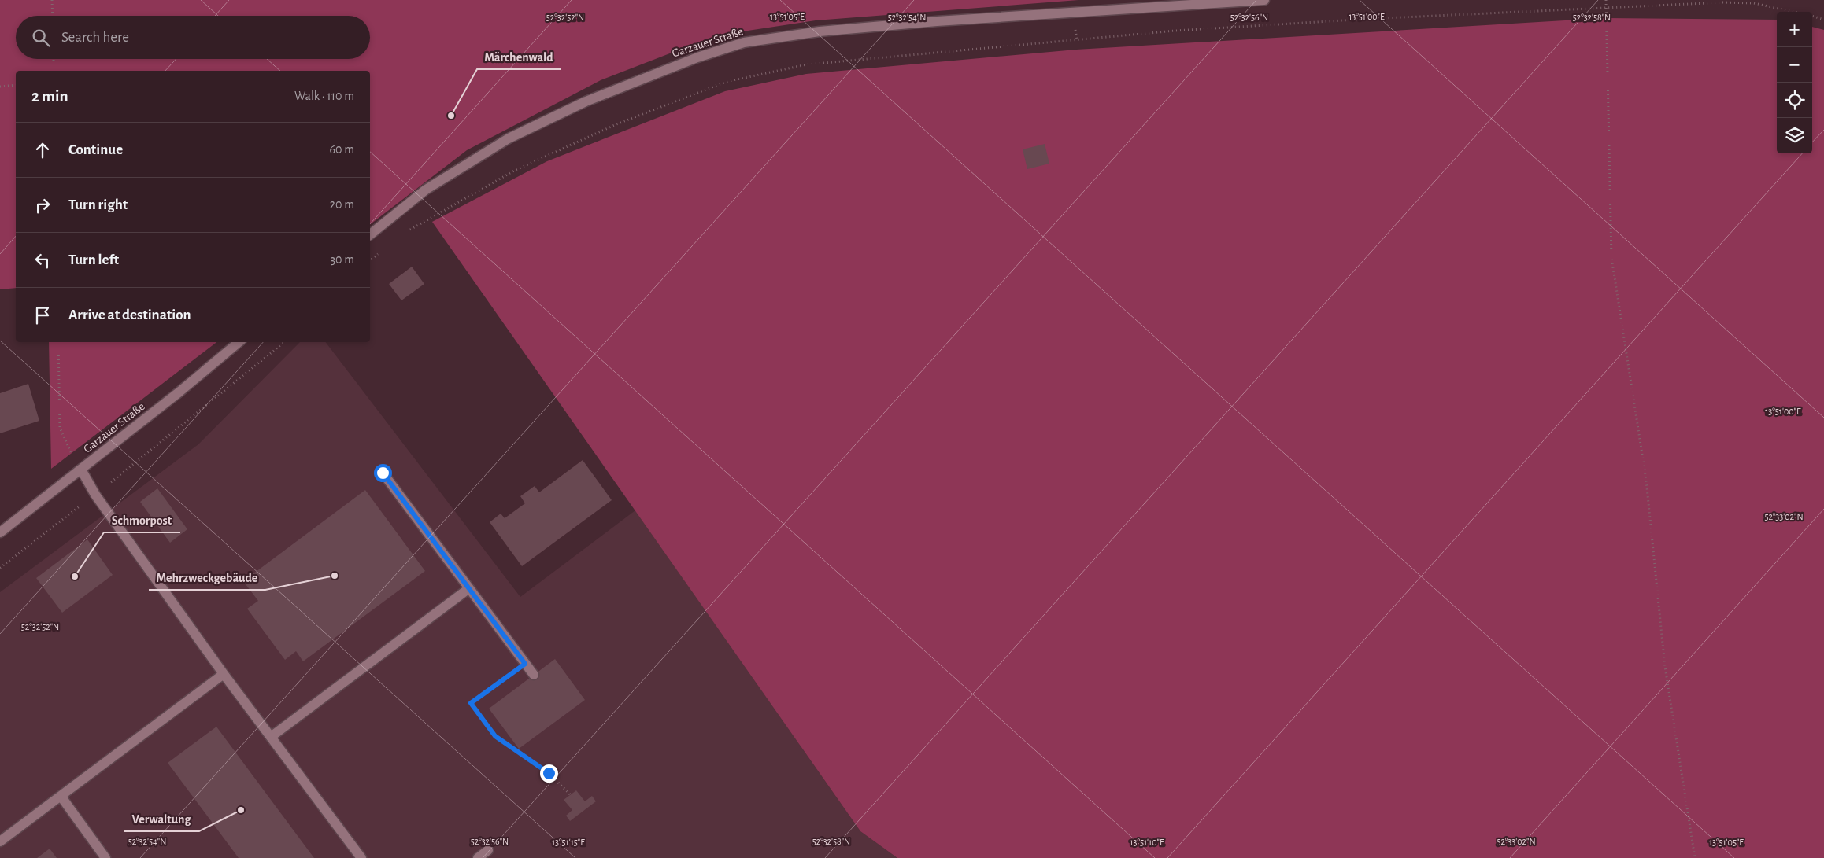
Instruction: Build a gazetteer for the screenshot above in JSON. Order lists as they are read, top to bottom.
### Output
{
  "streets": {
    "street": ["Garzauer Straße"]
  },
  "places": [
    "Märchenwald",
    "Mehrzweckgebäude",
    "Schmorpost",
    "Verwaltung"
  ],
  "page": {
    "map_buttons": ["+", "−"],
    "search": "Search here",
    "heading": ["2 min", "Walk · 110 m"],
    "list": [
      ["Continue", "60 m"],
      ["Turn right", "20 m"],
      ["Turn left", "30 m"],
      "Arrive at destination"
    ]
  },
  "coordinates": [
    "13°51'05\"E",
    "13°51'00\"E",
    "52°32'54\"N",
    "52°32'56\"N",
    "52°32'58\"N",
    "52°32'52\"N",
    "52°33'02\"N",
    "13°51'15\"E",
    "13°51'10\"E"
  ]
}
